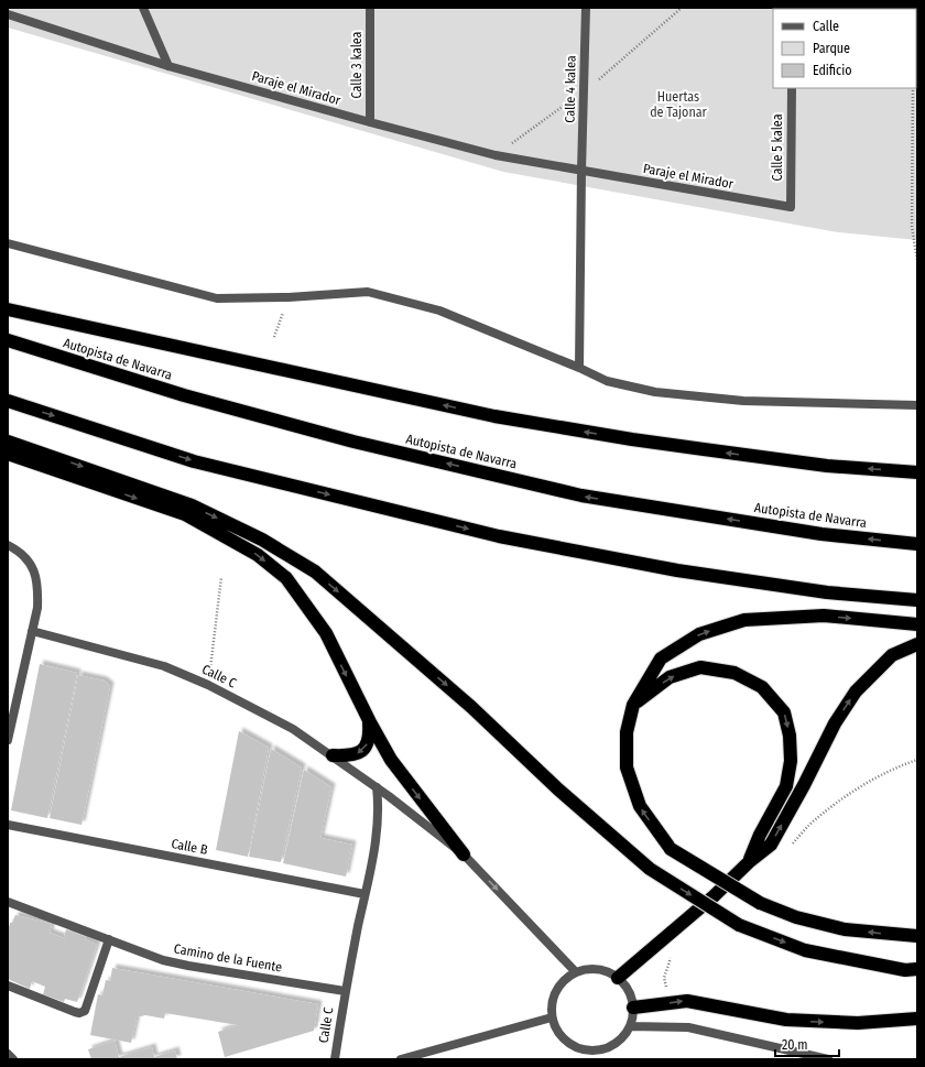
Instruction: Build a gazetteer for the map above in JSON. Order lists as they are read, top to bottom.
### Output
{
  "streets": {
    "highway": ["Autopista de Navarra"],
    "street": [
      "Calle 3 kalea",
      "Paraje el Mirador",
      "Calle 4 kalea",
      "Calle 5 kalea",
      "Calle C",
      "Calle B",
      "Camino de la Fuente"
    ]
  },
  "crossings": [
    ["Calle 3 kalea", "Paraje el Mirador"],
    ["Paraje el Mirador", "Calle 4 kalea"],
    ["Paraje el Mirador", "Calle 5 kalea"],
    ["Calle C", "Calle B"],
    ["Calle C", "Camino de la Fuente"]
  ],
  "parks": ["Huertas de Tajonar"],
  "legend": ["Calle", "Parque", "Edificio"],
  "scale_bar": "20 m"
}
